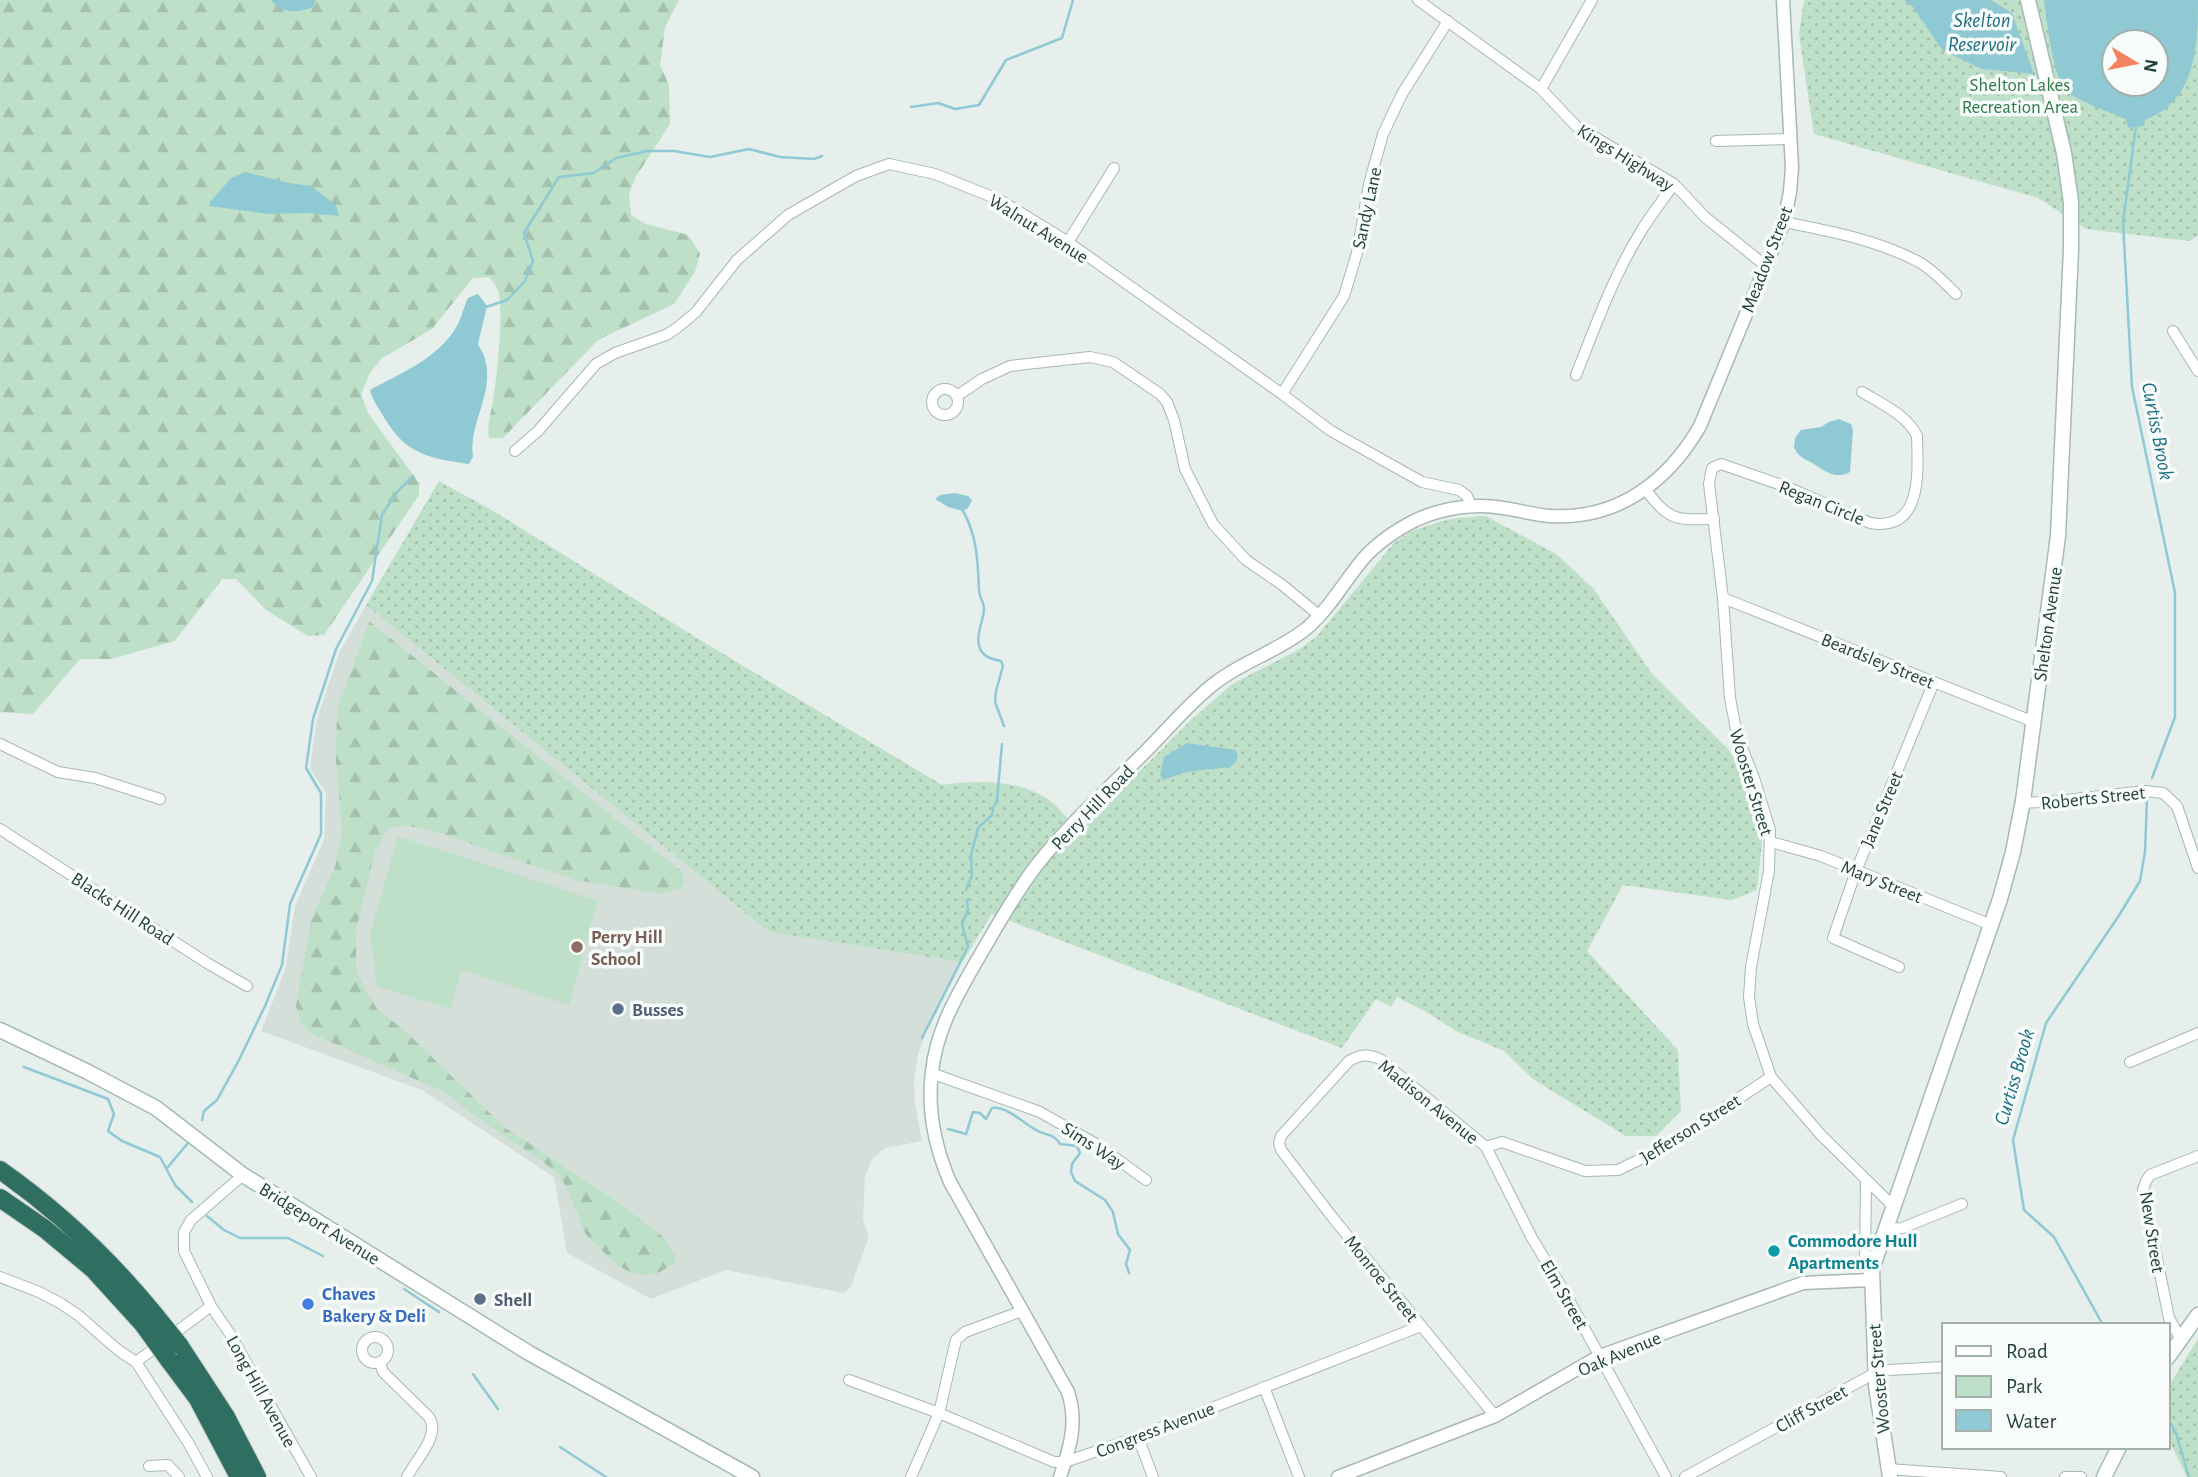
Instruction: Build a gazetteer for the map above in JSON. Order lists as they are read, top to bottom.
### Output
{
  "streets": {
    "main road": ["Shelton Avenue", "Wooster Street", "Bridgeport Avenue"],
    "street": [
      "Kings Highway",
      "Sandy Lane",
      "Walnut Avenue",
      "Meadow Street",
      "Regan Circle",
      "Beardsley Street",
      "Roberts Street",
      "Perry Hill Road",
      "Jane Street",
      "Mary Street",
      "Blacks Hill Road",
      "Madison Avenue",
      "Jefferson Street",
      "Sims Way",
      "New Street",
      "Monroe Street",
      "Elm Street",
      "Oak Avenue",
      "Long Hill Avenue",
      "Cliff Street",
      "Congress Avenue"
    ]
  },
  "crossings": [
    ["Kings Highway", "Sandy Lane"],
    ["Kings Highway", "Meadow Street"],
    ["Sandy Lane", "Walnut Avenue"],
    ["Walnut Avenue", "Perry Hill Road"],
    ["Meadow Street", "Perry Hill Road"],
    ["Regan Circle", "Wooster Street"],
    ["Shelton Avenue", "Beardsley Street"],
    ["Shelton Avenue", "Wooster Street"],
    ["Shelton Avenue", "Roberts Street"],
    ["Shelton Avenue", "Mary Street"],
    ["Beardsley Street", "Wooster Street"],
    ["Beardsley Street", "Jane Street"],
    ["Wooster Street", "Mary Street"],
    ["Wooster Street", "Jefferson Street"],
    ["Wooster Street", "Oak Avenue"],
    ["Wooster Street", "Cliff Street"],
    ["Perry Hill Road", "Sims Way"],
    ["Perry Hill Road", "Congress Avenue"],
    ["Jane Street", "Mary Street"],
    ["Madison Avenue", "Jefferson Street"],
    ["Madison Avenue", "Monroe Street"],
    ["Madison Avenue", "Elm Street"],
    ["Jefferson Street", "Elm Street"],
    ["Bridgeport Avenue", "Long Hill Avenue"],
    ["Monroe Street", "Oak Avenue"],
    ["Monroe Street", "Congress Avenue"],
    ["Elm Street", "Oak Avenue"]
  ],
  "water": ["Skelton Reservoir", "Curtiss Brook"],
  "parks": ["Shelton Lakes Recreation Area"],
  "places": [
    "Perry Hill School",
    "Busses",
    "Commodore Hull Apartments",
    "Shell",
    "Chaves Bakery & Deli"
  ],
  "legend": ["Road", "Park", "Water"],
  "north": "right"
}
